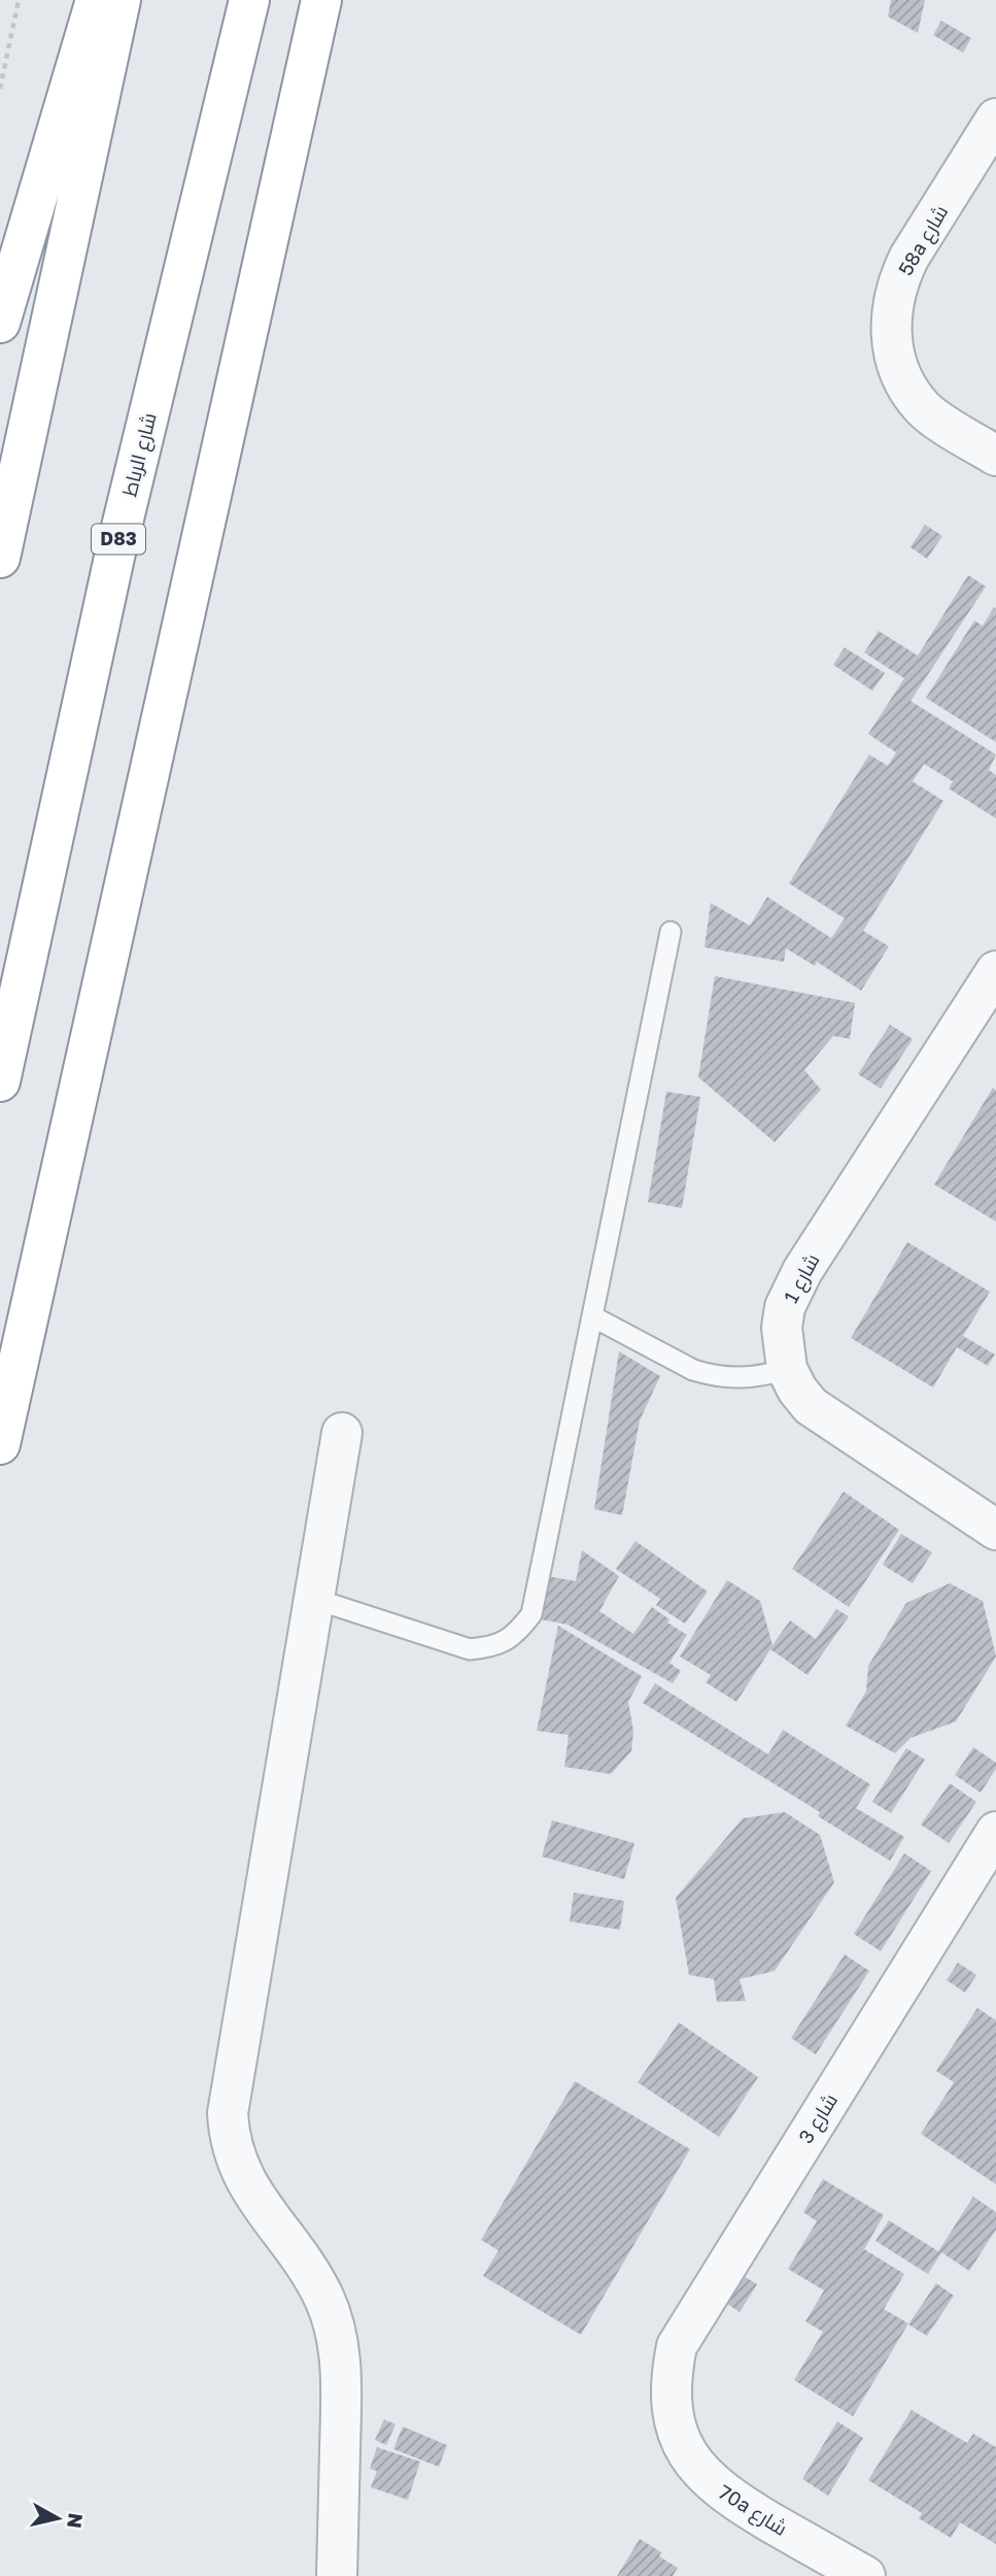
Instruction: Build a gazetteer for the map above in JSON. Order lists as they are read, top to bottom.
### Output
{
  "streets": {
    "highway": ["شارع الرباط", "D83"],
    "street": [
      "58a شارع",
      "شارع 1",
      "شارع 3",
      "70a شارع"
    ]
  },
  "crossings": [
    ["شارع 3", "70a شارع"]
  ],
  "north": "right"
}
